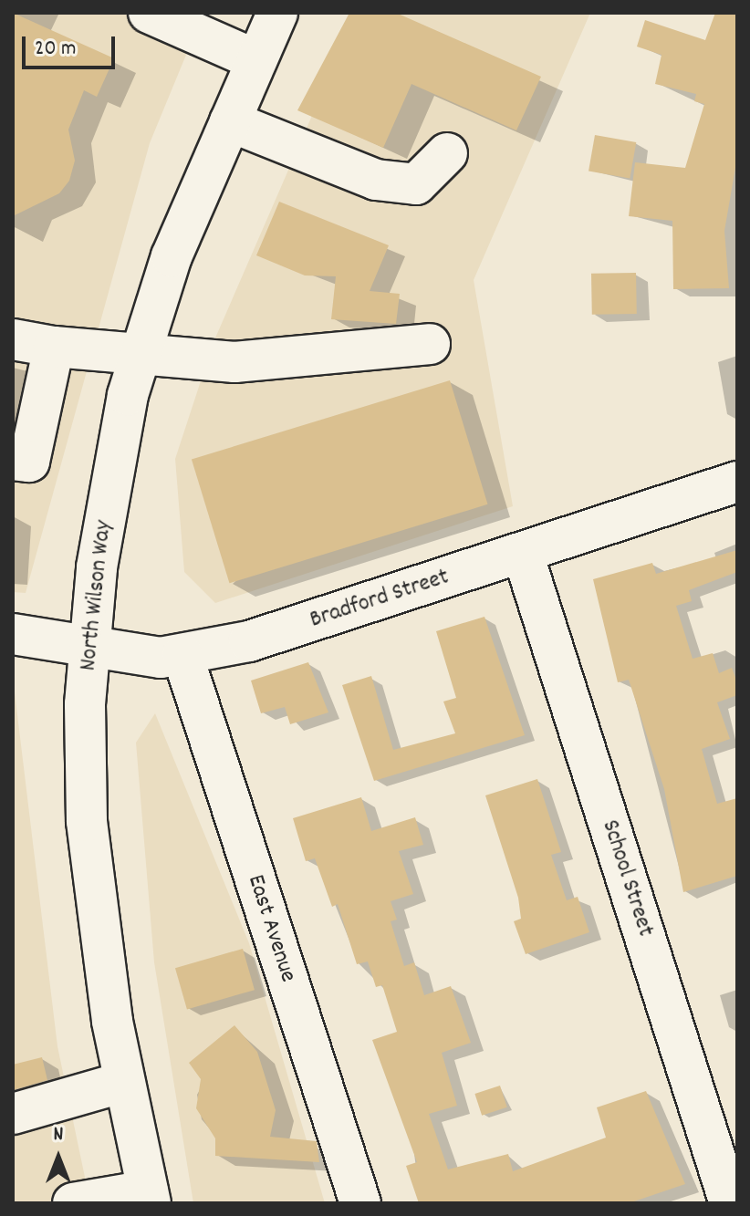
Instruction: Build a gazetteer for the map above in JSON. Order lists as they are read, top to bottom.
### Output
{
  "streets": {
    "street": [
      "North Wilson Way",
      "Bradford Street",
      "School Street",
      "East Avenue"
    ]
  },
  "crossings": [
    ["North Wilson Way", "Bradford Street"],
    ["Bradford Street", "School Street"],
    ["Bradford Street", "East Avenue"]
  ],
  "scale_bar": "20 m",
  "north": "top"
}
